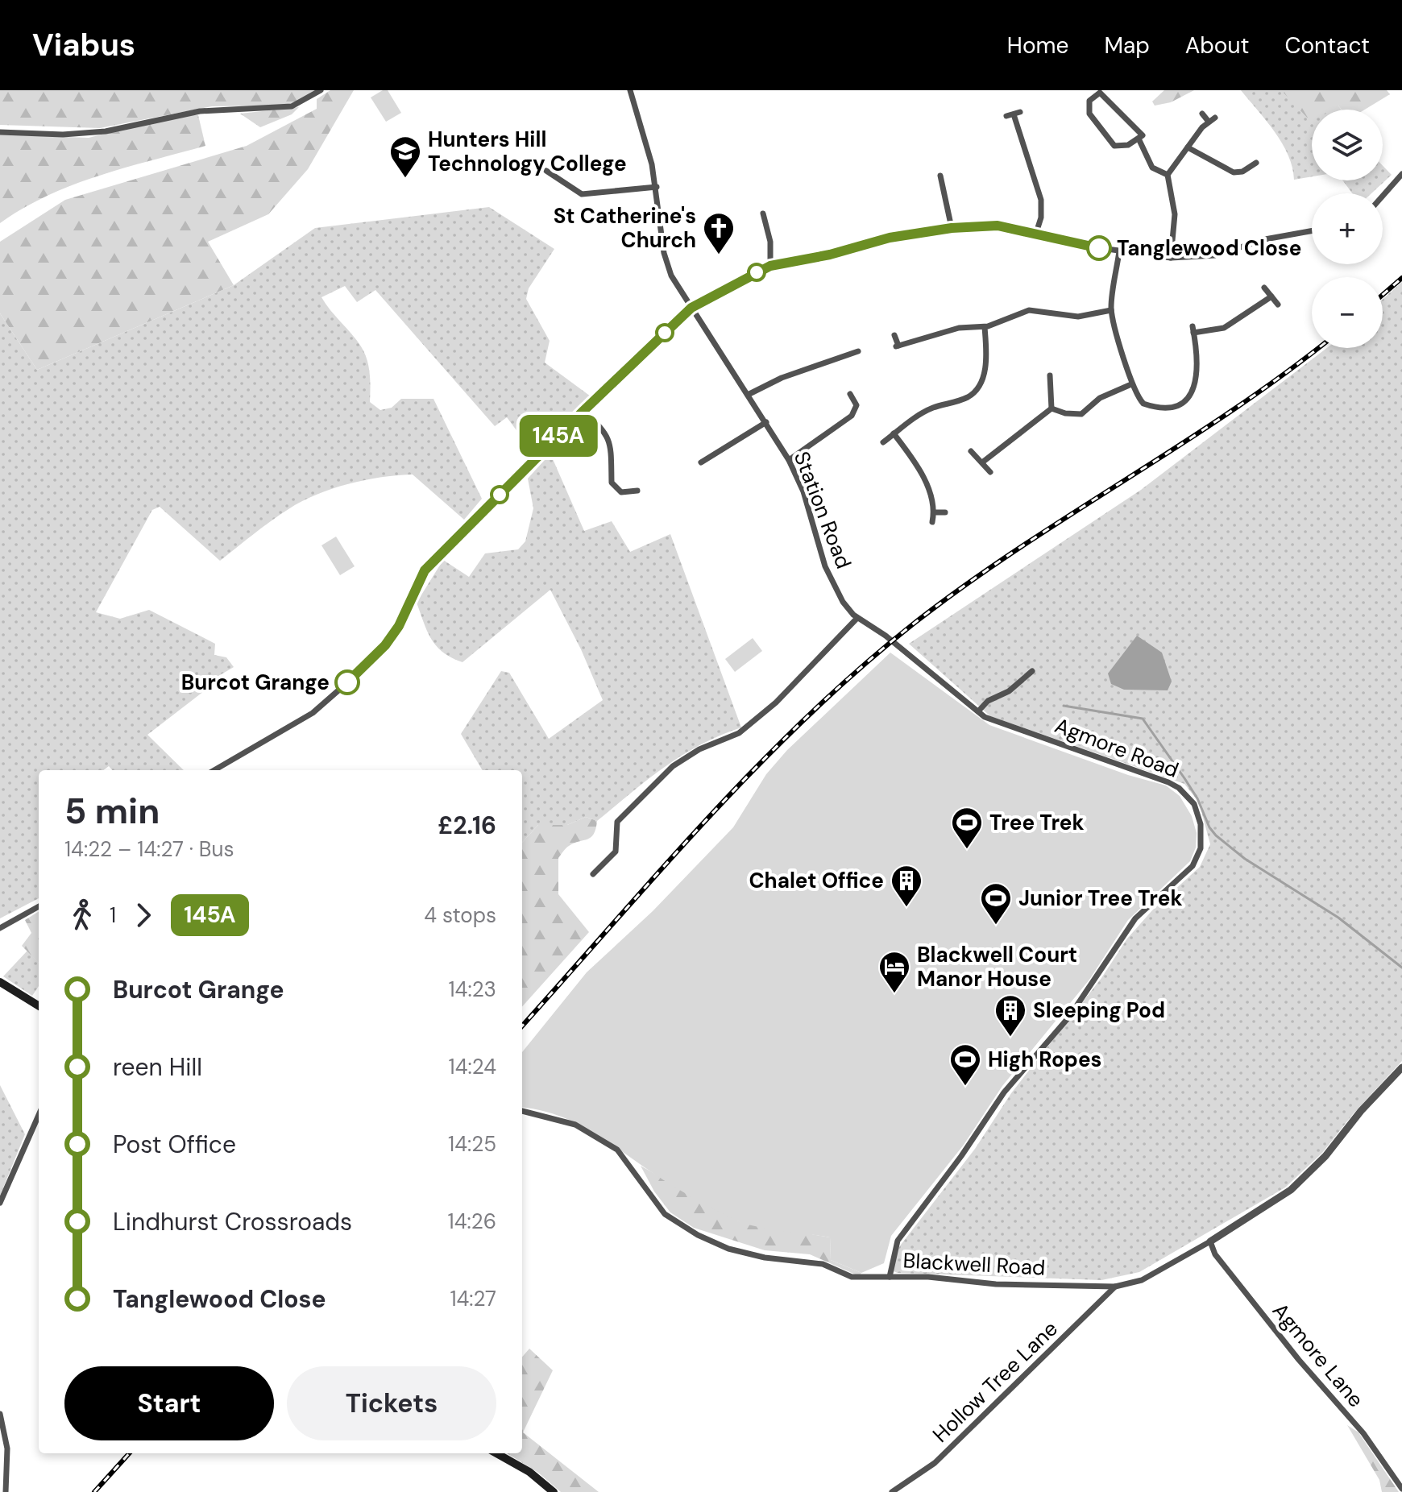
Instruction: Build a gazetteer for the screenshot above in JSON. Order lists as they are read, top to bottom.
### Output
{
  "streets": {
    "street": [
      "Station Road",
      "Agmore Road",
      "Blackwell Road",
      "Agmore Lane",
      "Hollow Tree Lane"
    ]
  },
  "crossings": [
    ["Station Road", "Agmore Road"],
    ["Agmore Road", "Blackwell Road"],
    ["Blackwell Road", "Agmore Lane"],
    ["Blackwell Road", "Hollow Tree Lane"]
  ],
  "places": {
    "school or university": ["Hunters Hill Technology College"],
    "other": ["Tanglewood Close", "Burcot Grange"],
    "church": ["St Catherine's Church"],
    "sports": ["Tree Trek", "Junior Tree Trek", "High Ropes"],
    "building": ["Chalet Office", "Sleeping Pod"],
    "hotel": ["Blackwell Court Manor House"]
  },
  "lines": ["bus line 145A"],
  "page": {
    "header": "Viabus",
    "nav": [
      "Home",
      "Map",
      "About",
      "Contact"
    ],
    "on_map": "145A",
    "map_buttons": ["+", "−"],
    "heading": ["5 min", "14:22 – 14:27 · Bus", "£2.16"],
    "legs": ["1", "145A", "4 stops"],
    "list": [
      {
        "name": "Burcot Grange",
        "value": "14:23"
      },
      {
        "name": "reen Hill",
        "value": "14:24"
      },
      {
        "name": "Post Office",
        "value": "14:25"
      },
      {
        "name": "Lindhurst Crossroads",
        "value": "14:26"
      },
      {
        "name": "Tanglewood Close",
        "value": "14:27"
      }
    ],
    "buttons": ["Start", "Tickets"]
  }
}
